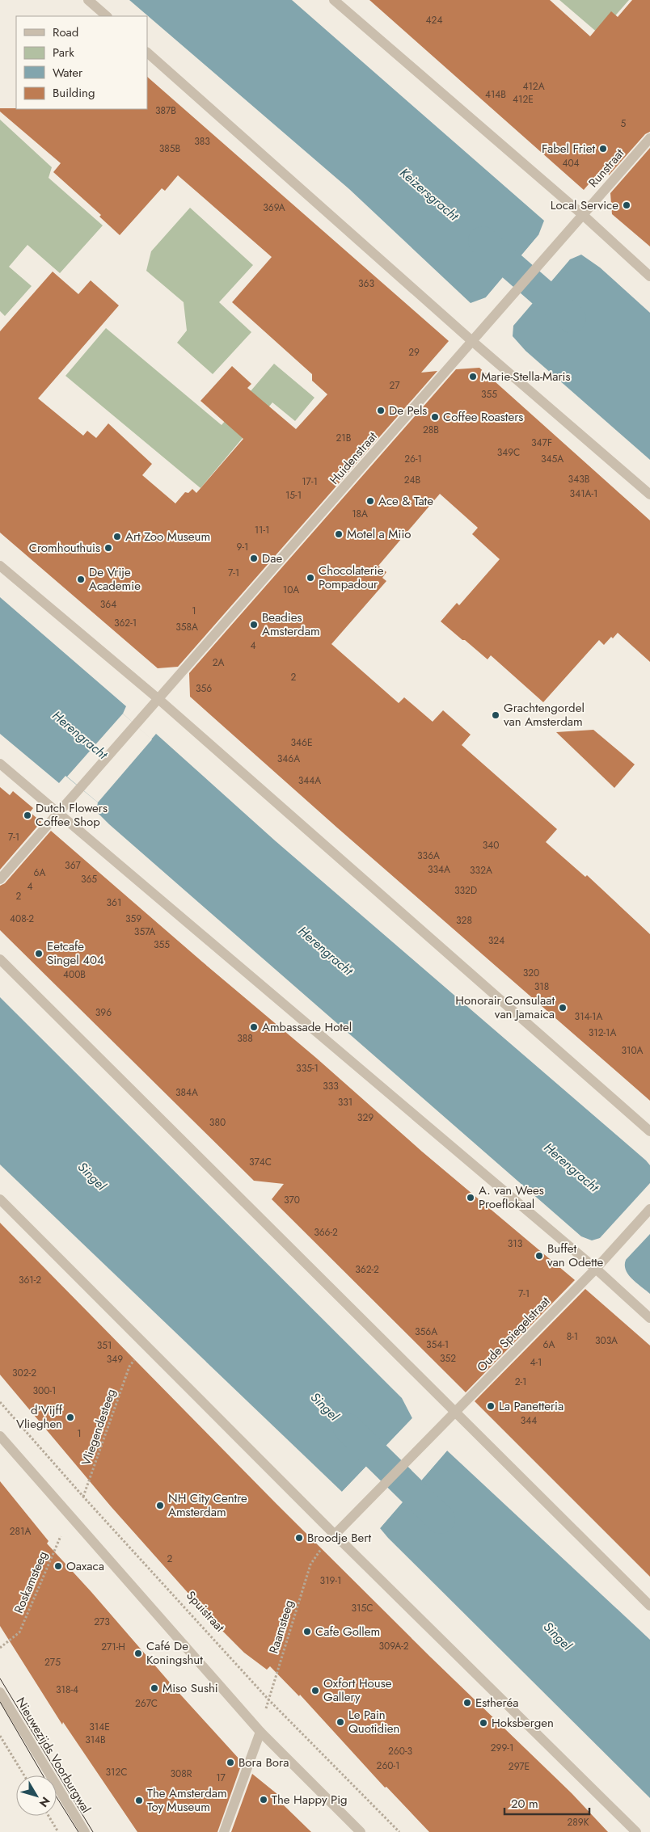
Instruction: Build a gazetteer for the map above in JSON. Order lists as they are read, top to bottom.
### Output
{
  "streets": {
    "street": [
      "Runstraat",
      "Huidenstraat",
      "Oude Spiegelstraat",
      "Nieuwezijds Voorburgwal"
    ],
    "path": [
      "Vliegendesteeg",
      "Roskamsteeg",
      "Spuistraat",
      "Raamsteeg"
    ]
  },
  "crossings": [
    ["Runstraat", "Huidenstraat"],
    ["Oude Spiegelstraat", "Raamsteeg"],
    ["Vliegendesteeg", "Roskamsteeg"],
    ["Vliegendesteeg", "Spuistraat"],
    ["Spuistraat", "Raamsteeg"]
  ],
  "water": ["Keizersgracht", "Herengracht", "Singel"],
  "places": [
    "Fabel Friet",
    "Local Service",
    "Marie-Stella-Maris",
    "De Pels",
    "Coffee Roasters",
    "Ace & Tate",
    "Motel a Miio",
    "Art Zoo Museum",
    "Cromhouthuis",
    "Dae",
    "Chocolaterie Pompadour",
    "De Vrije Academie",
    "Beadies Amsterdam",
    "Grachtengordel van Amsterdam",
    "Dutch Flowers Coffee Shop",
    "Eetcafe Singel 404",
    "Honorair Consulaat van Jamaica",
    "Ambassade Hotel",
    "A. van Wees Proeflokaal",
    "Buffet van Odette",
    "La Panetteria",
    "d'Vijff Vlieghen",
    "NH City Centre Amsterdam",
    "Broodje Bert",
    "Oaxaca",
    "Cafe Gollem",
    "Café De Koningshut",
    "Miso Sushi",
    "Oxfort House Gallery",
    "Estheréa",
    "Le Pain Quotidien",
    "Hoksbergen",
    "Bora Bora",
    "The Happy Pig",
    "The Amsterdam Toy Museum"
  ],
  "house_numbers": [
    "424",
    "412A",
    "414B",
    "412E",
    "387B",
    "5",
    "383",
    "385B",
    "404",
    "369A",
    "363",
    "29",
    "27",
    "355",
    "28B",
    "21B",
    "347F",
    "349C",
    "26-1",
    "345A",
    "343B",
    "24B",
    "17-1",
    "341A-1",
    "15-1",
    "18A",
    "11-1",
    "9-1",
    "7-1",
    "10A",
    "364",
    "1",
    "362-1",
    "358A",
    "4",
    "2A",
    "2",
    "356",
    "346E",
    "346A",
    "344A",
    "7-1",
    "340",
    "336A",
    "367",
    "334A",
    "332A",
    "6A",
    "365",
    "4",
    "332D",
    "2",
    "361",
    "408-2",
    "359",
    "328",
    "357A",
    "324",
    "355",
    "320",
    "400B",
    "318",
    "396",
    "314-1A",
    "312-1A",
    "388",
    "310A",
    "335-1",
    "333",
    "384A",
    "331",
    "329",
    "380",
    "374C",
    "370",
    "366-2",
    "313",
    "362-2",
    "361-2",
    "7-1",
    "356A",
    "8-1",
    "303A",
    "354-1",
    "6A",
    "351",
    "352",
    "349",
    "4-1",
    "302-2",
    "2-1",
    "300-1",
    "344",
    "1",
    "281A",
    "2",
    "319-1",
    "315C",
    "273",
    "309A-2",
    "271-H",
    "275",
    "318-4",
    "267C",
    "314E",
    "314B",
    "299-1",
    "260-3",
    "260-1",
    "297E",
    "312C",
    "308R",
    "17",
    "289K"
  ],
  "legend": [
    "Road",
    "Park",
    "Water",
    "Building"
  ],
  "scale_bar": "20 m",
  "north": "bottom right"
}
